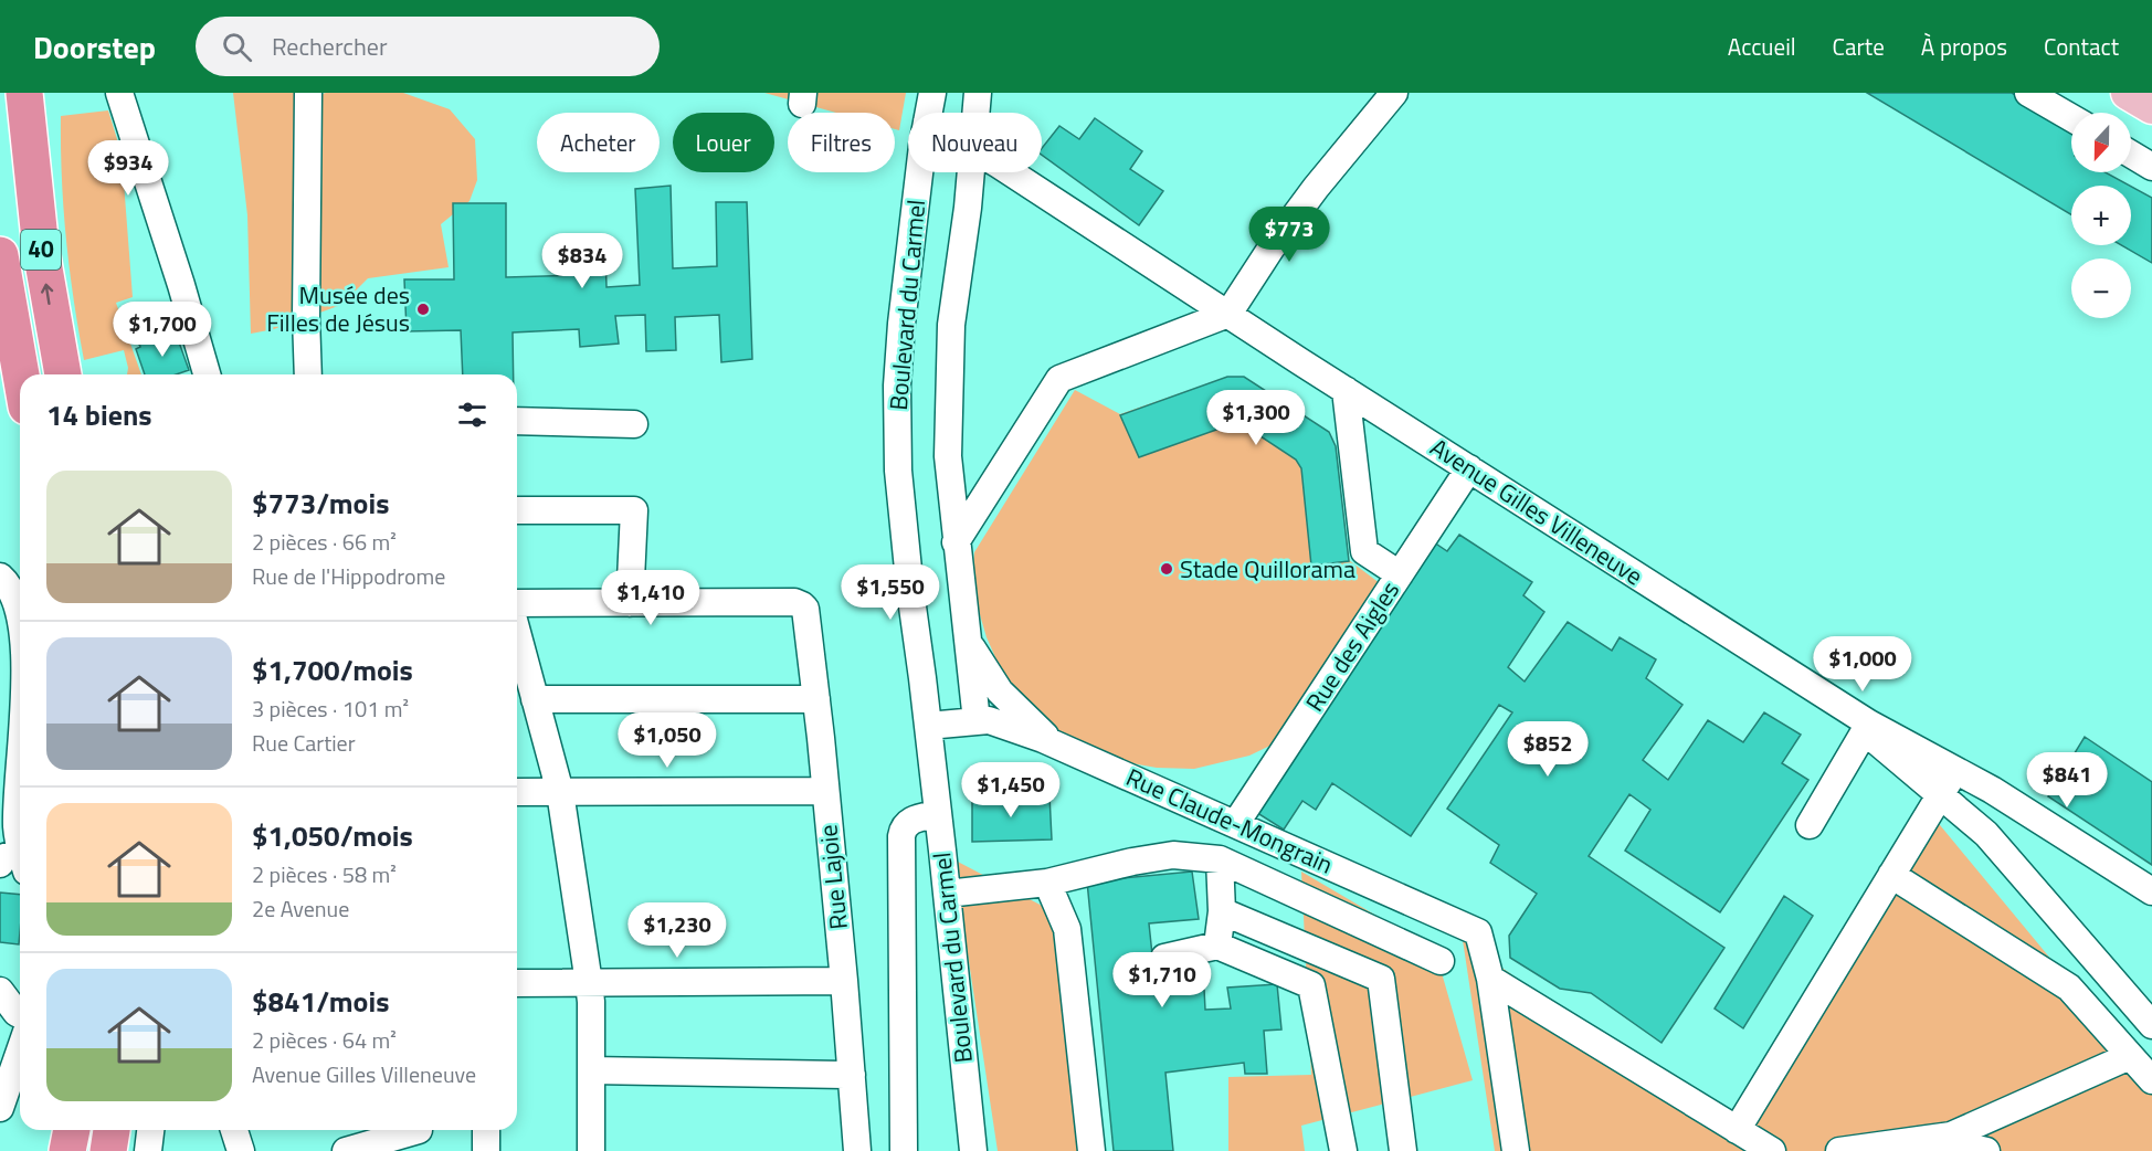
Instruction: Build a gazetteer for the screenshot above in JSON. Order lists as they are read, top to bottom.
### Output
{
  "streets": {
    "highway": ["40"],
    "street": [
      "Boulevard du Carmel",
      "Avenue Gilles Villeneuve",
      "Rue des Aigles",
      "Rue Claude-Mongrain",
      "Rue Lajoie"
    ]
  },
  "crossings": [
    ["Boulevard du Carmel", "Rue Claude-Mongrain"],
    ["Avenue Gilles Villeneuve", "Rue des Aigles"],
    ["Rue des Aigles", "Rue Claude-Mongrain"]
  ],
  "places": ["Musée des Filles de Jésus", "Stade Quillorama"],
  "north": "bottom",
  "page": {
    "header": "Doorstep",
    "search": "Rechercher",
    "nav": [
      "Accueil",
      "Carte",
      "À propos",
      "Contact"
    ],
    "map_buttons": ["+", "−"],
    "chip": [
      "Acheter",
      "Louer",
      "Filtres",
      "Nouveau"
    ],
    "price": [
      "$934",
      "$773",
      "$834",
      "$1,700",
      "$1,300",
      "$1,550",
      "$1,410",
      "$1,000",
      "$1,050",
      "$852",
      "$841",
      "$1,450",
      "$1,230",
      "$1,710"
    ],
    "heading": "14 biens",
    "list": [
      {
        "name": "$773/mois",
        "note": "2 pièces · 66 m² · Rue de l'Hippodrome"
      },
      {
        "name": "$1,700/mois",
        "note": "3 pièces · 101 m² · Rue Cartier"
      },
      {
        "name": "$1,050/mois",
        "note": "2 pièces · 58 m² · 2e Avenue"
      },
      {
        "name": "$841/mois",
        "note": "2 pièces · 64 m² · Avenue Gilles Villeneuve"
      }
    ]
  }
}
